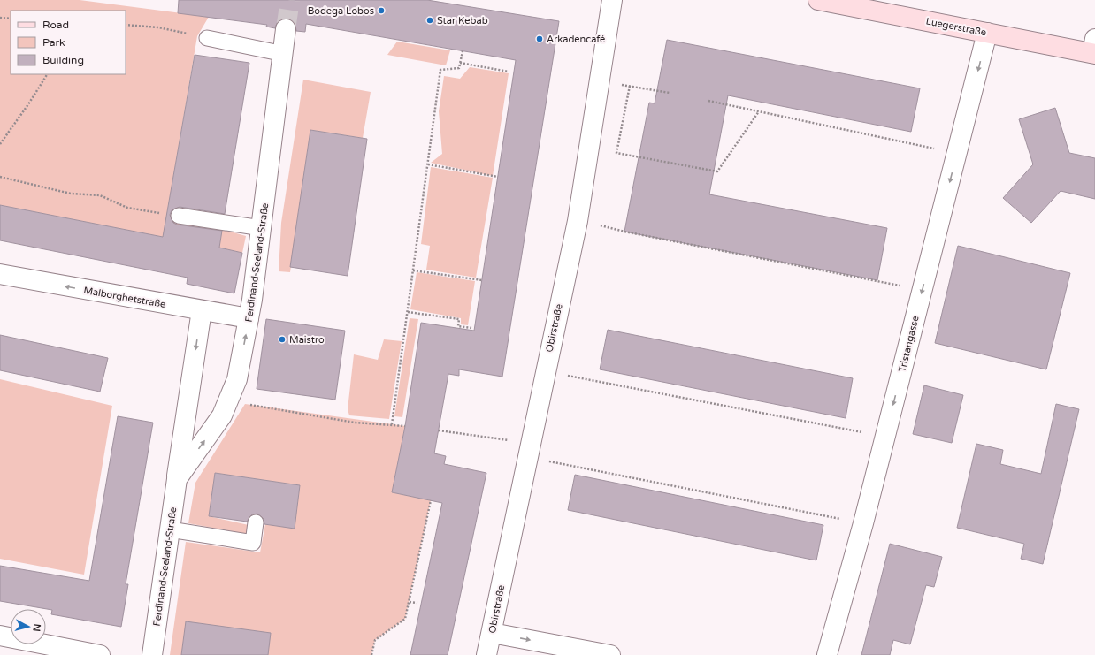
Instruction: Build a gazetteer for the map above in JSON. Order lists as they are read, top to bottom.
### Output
{
  "streets": {
    "street": [
      "Luegerstraße",
      "Ferdinand-Seeland-Straße",
      "Malborghetstraße",
      "Obirstraße",
      "Tristangasse"
    ]
  },
  "crossings": [
    ["Luegerstraße", "Tristangasse"],
    ["Ferdinand-Seeland-Straße", "Malborghetstraße"]
  ],
  "one_way": ["Malborghetstraße", "Tristangasse"],
  "places": [
    "Bodega Lobos",
    "Star Kebab",
    "Arkadencafé",
    "Maistro"
  ],
  "legend": ["Road", "Park", "Building"],
  "north": "right"
}
